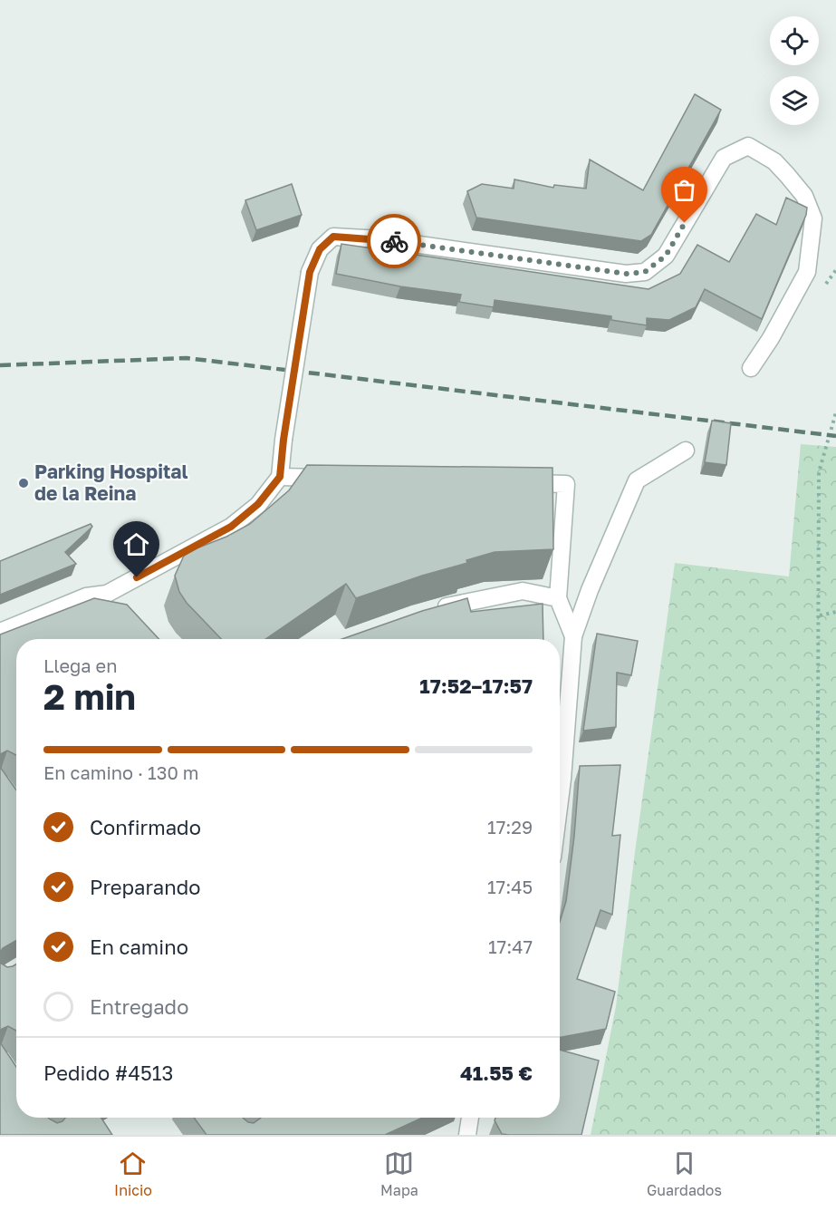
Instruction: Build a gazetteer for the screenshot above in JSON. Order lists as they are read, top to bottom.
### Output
{
  "places": ["Parking Hospital de la Reina"],
  "page": {
    "heading": ["2 min", "Llega en", "17:52–17:57"],
    "panel": ["Pedido #4513", "41.55 €"],
    "bar": "En camino · 130 m",
    "list": [
      ["Confirmado", "17:29"],
      ["Preparando", "17:45"],
      ["En camino", "17:47"],
      "Entregado"
    ],
    "tabs": ["Inicio", "Mapa", "Guardados"]
  }
}
